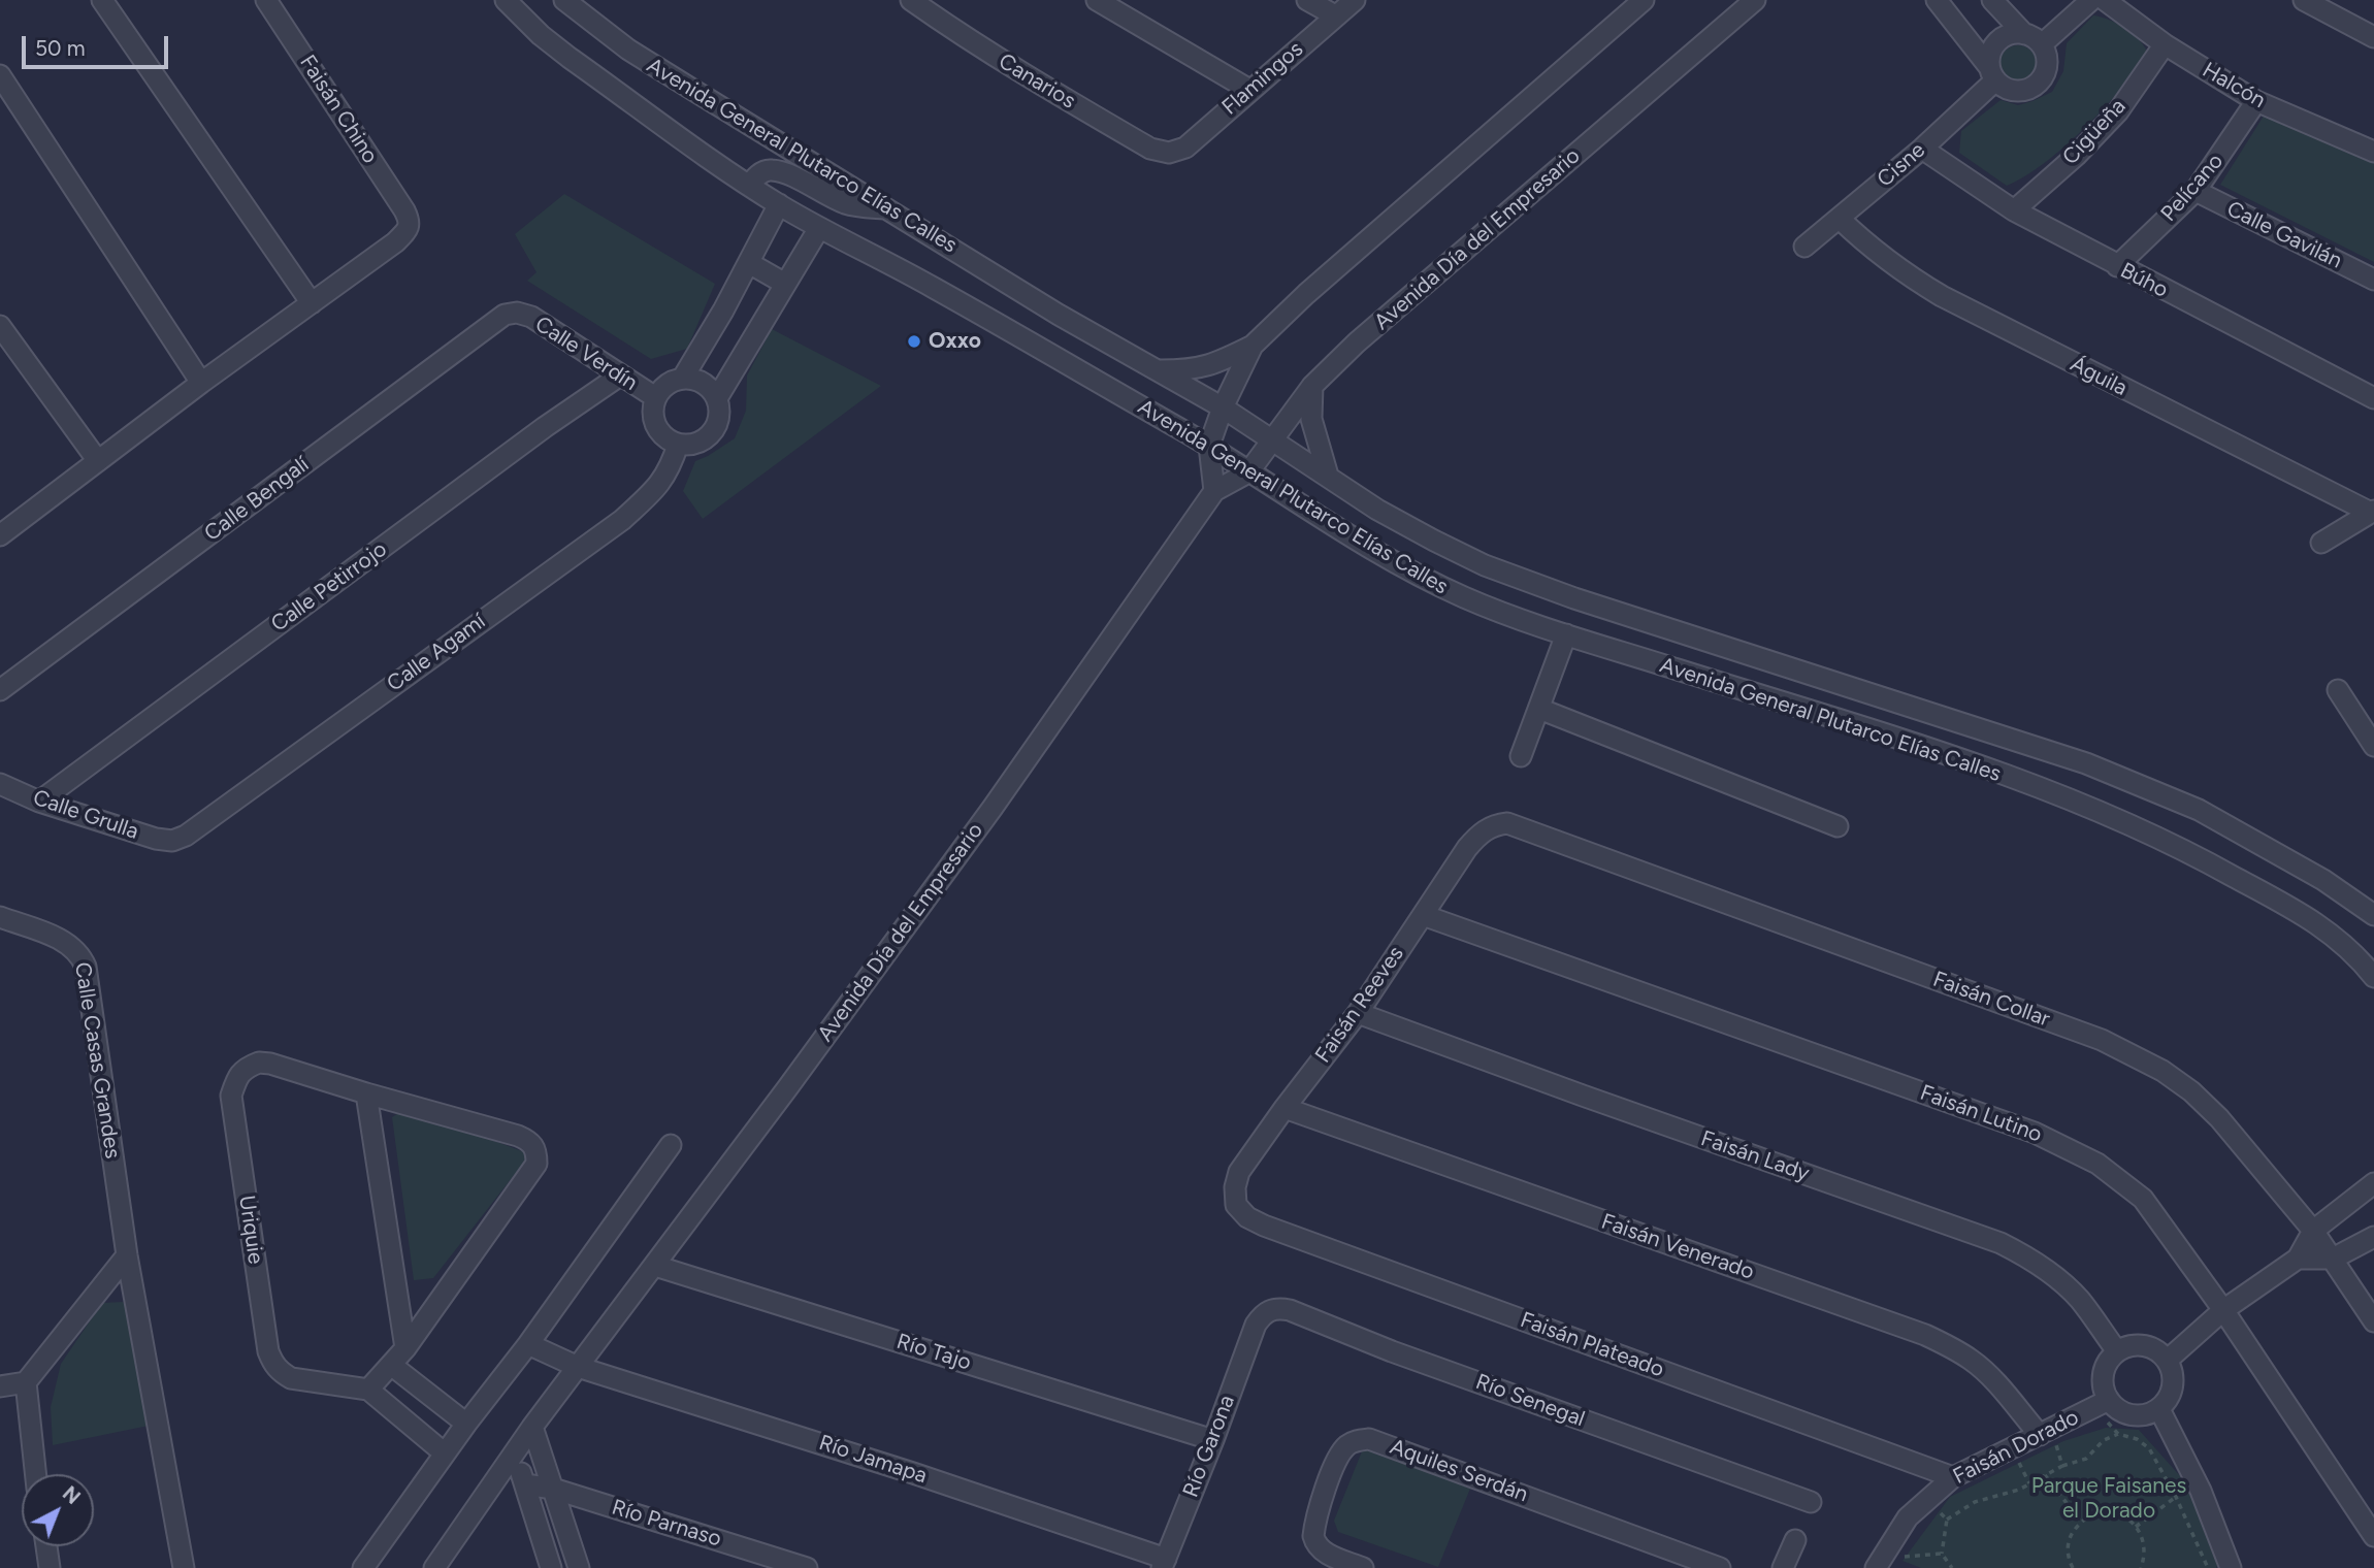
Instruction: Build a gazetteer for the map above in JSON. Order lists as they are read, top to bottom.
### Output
{
  "streets": {
    "street": [
      "Flamingos",
      "Canarios",
      "Halcón",
      "Faisán Chino",
      "Cigüeña",
      "Avenida General Plutarco Elías Calles",
      "Cisne",
      "Pelícano",
      "Calle Gavilán",
      "Avenida Día del Empresario",
      "Búho",
      "Calle Verdín",
      "Águila",
      "Calle Bengalí",
      "Calle Petirrojo",
      "Calle Agamí",
      "Calle Grulla",
      "Faisán Collar",
      "Faisán Reeves",
      "Calle Casas Grandes",
      "Faisán Lutino",
      "Faisán Lady",
      "Uriquie",
      "Faisán Venerado",
      "Faisán Plateado",
      "Río Tajo",
      "Río Senegal",
      "Río Garona",
      "Faisán Dorado",
      "Río Jamapa",
      "Aquiles Serdán",
      "Río Parnaso"
    ]
  },
  "crossings": [
    ["Flamingos", "Canarios"],
    ["Halcón", "Cigüeña"],
    ["Halcón", "Pelícano"],
    ["Cigüeña", "Búho"],
    ["Avenida General Plutarco Elías Calles", "Avenida Día del Empresario"],
    ["Cisne", "Búho"],
    ["Cisne", "Águila"],
    ["Pelícano", "Calle Gavilán"],
    ["Pelícano", "Búho"],
    ["Avenida Día del Empresario", "Río Tajo"],
    ["Avenida Día del Empresario", "Río Jamapa"],
    ["Calle Verdín", "Calle Bengalí"],
    ["Calle Verdín", "Calle Petirrojo"],
    ["Calle Verdín", "Calle Agamí"],
    ["Calle Petirrojo", "Calle Grulla"],
    ["Calle Agamí", "Calle Grulla"],
    ["Faisán Collar", "Faisán Reeves"],
    ["Faisán Reeves", "Faisán Lutino"],
    ["Faisán Reeves", "Faisán Lady"],
    ["Faisán Reeves", "Faisán Venerado"],
    ["Faisán Reeves", "Faisán Plateado"],
    ["Faisán Lady", "Faisán Dorado"],
    ["Faisán Venerado", "Faisán Dorado"],
    ["Faisán Plateado", "Faisán Dorado"],
    ["Río Tajo", "Río Garona"],
    ["Río Senegal", "Río Garona"],
    ["Río Garona", "Río Jamapa"]
  ],
  "parks": ["Parque Faisanes el Dorado"],
  "places": ["Oxxo"],
  "scale_bar": "50 m",
  "north": "top right"
}
